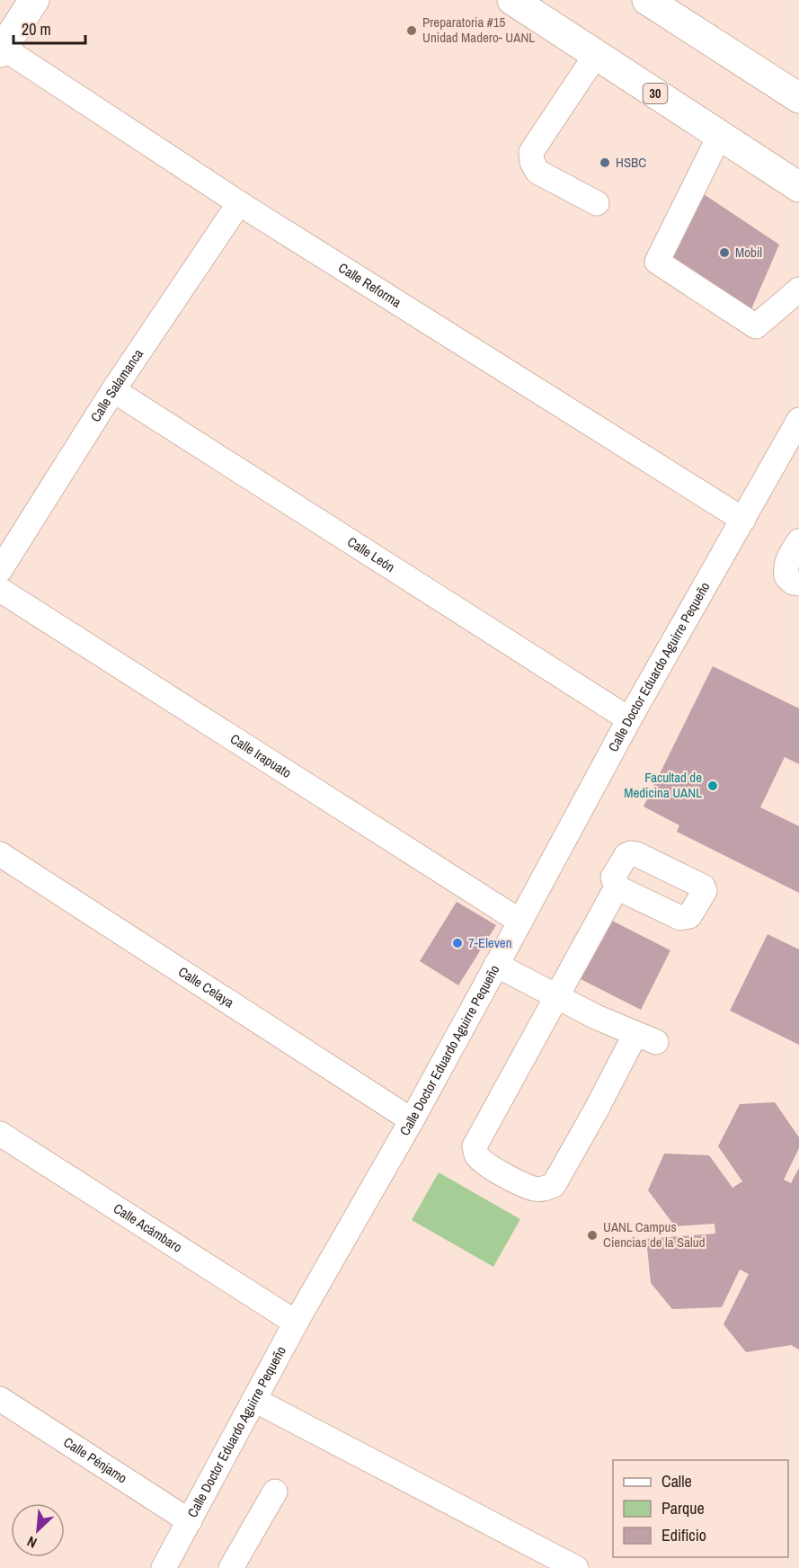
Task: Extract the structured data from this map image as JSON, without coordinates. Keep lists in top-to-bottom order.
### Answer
{
  "streets": {
    "main road": ["30"],
    "street": [
      "Calle Reforma",
      "Calle Salamanca",
      "Calle León",
      "Calle Doctor Eduardo Aguirre Pequeño",
      "Calle Irapuato",
      "Calle Celaya",
      "Calle Acámbaro",
      "Calle Pénjamo"
    ]
  },
  "crossings": [
    ["Calle Reforma", "Calle Salamanca"],
    ["Calle Reforma", "Calle Doctor Eduardo Aguirre Pequeño"],
    ["Calle Salamanca", "Calle León"],
    ["Calle León", "Calle Doctor Eduardo Aguirre Pequeño"],
    ["Calle Doctor Eduardo Aguirre Pequeño", "Calle Irapuato"],
    ["Calle Doctor Eduardo Aguirre Pequeño", "Calle Celaya"],
    ["Calle Doctor Eduardo Aguirre Pequeño", "Calle Acámbaro"],
    ["Calle Doctor Eduardo Aguirre Pequeño", "Calle Pénjamo"]
  ],
  "places": [
    "Preparatoria #15 Unidad Madero- UANL",
    "HSBC",
    "Mobil",
    "Facultad de Medicina UANL",
    "7-Eleven",
    "UANL Campus Ciencias de la Salud"
  ],
  "legend": ["Calle", "Parque", "Edificio"],
  "scale_bar": "20 m",
  "north": "bottom left"
}
